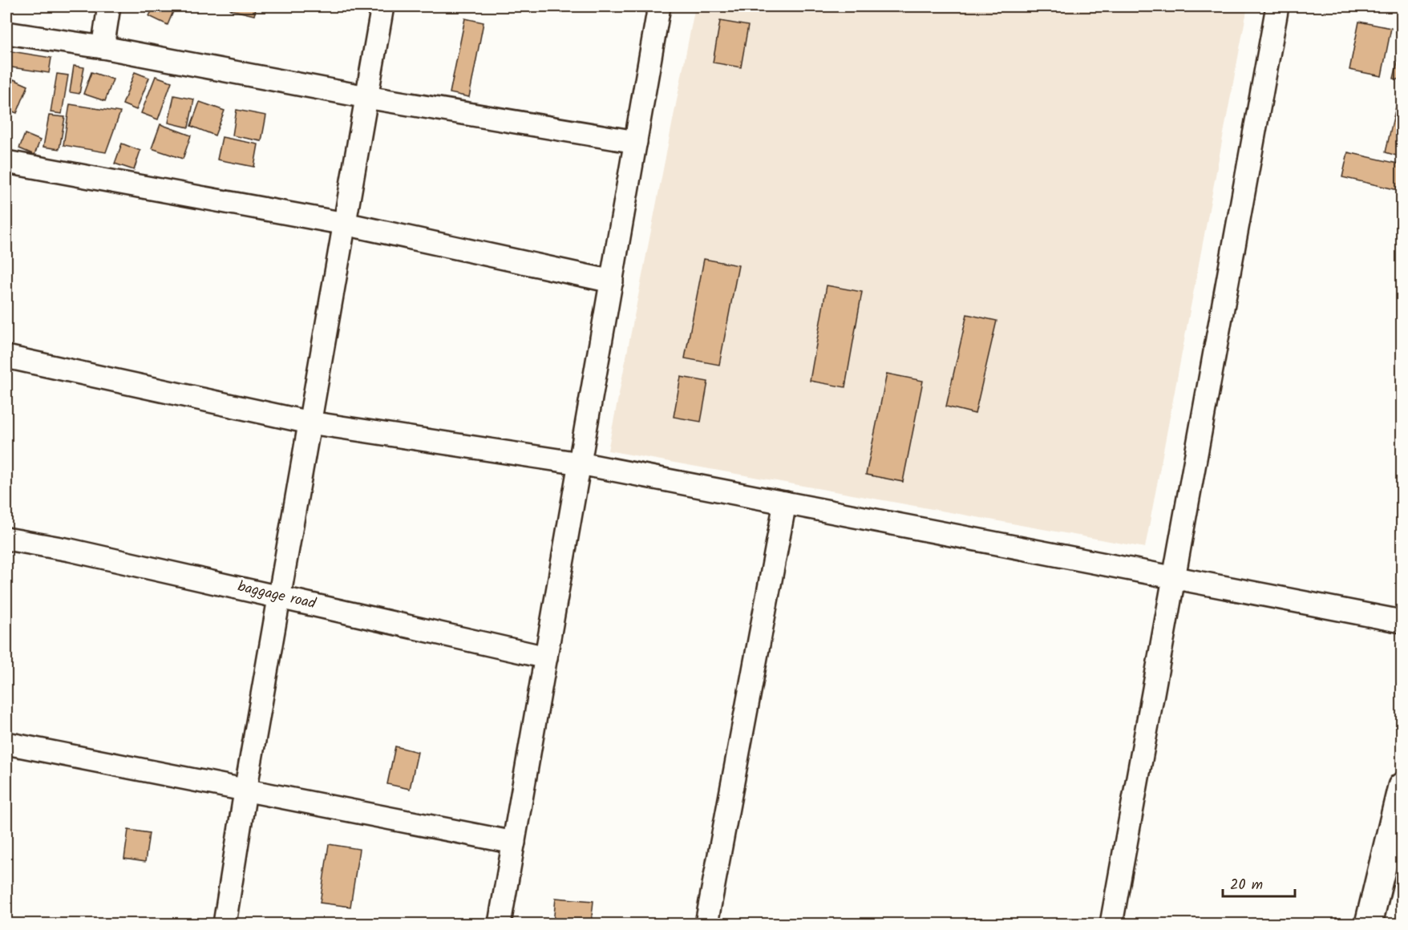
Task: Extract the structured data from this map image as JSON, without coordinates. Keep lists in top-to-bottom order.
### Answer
{
  "streets": {
    "street": ["baggage road"]
  },
  "scale_bar": "20 m"
}
